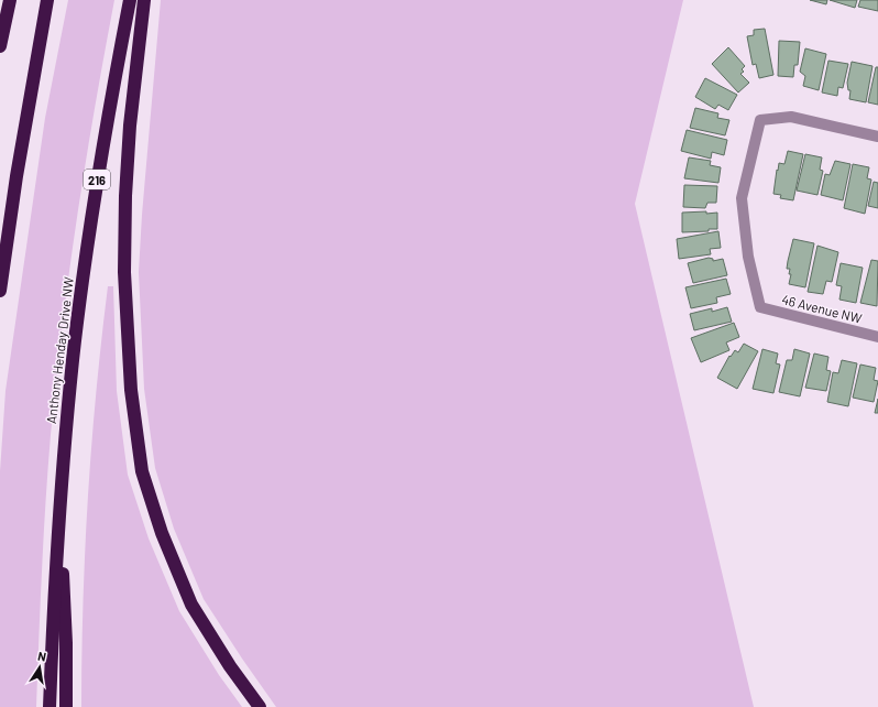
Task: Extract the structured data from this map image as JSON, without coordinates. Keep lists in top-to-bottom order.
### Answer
{
  "streets": {
    "highway": ["216", "Anthony Henday Drive NW"],
    "street": ["46 Avenue NW"]
  },
  "north": "top"
}
